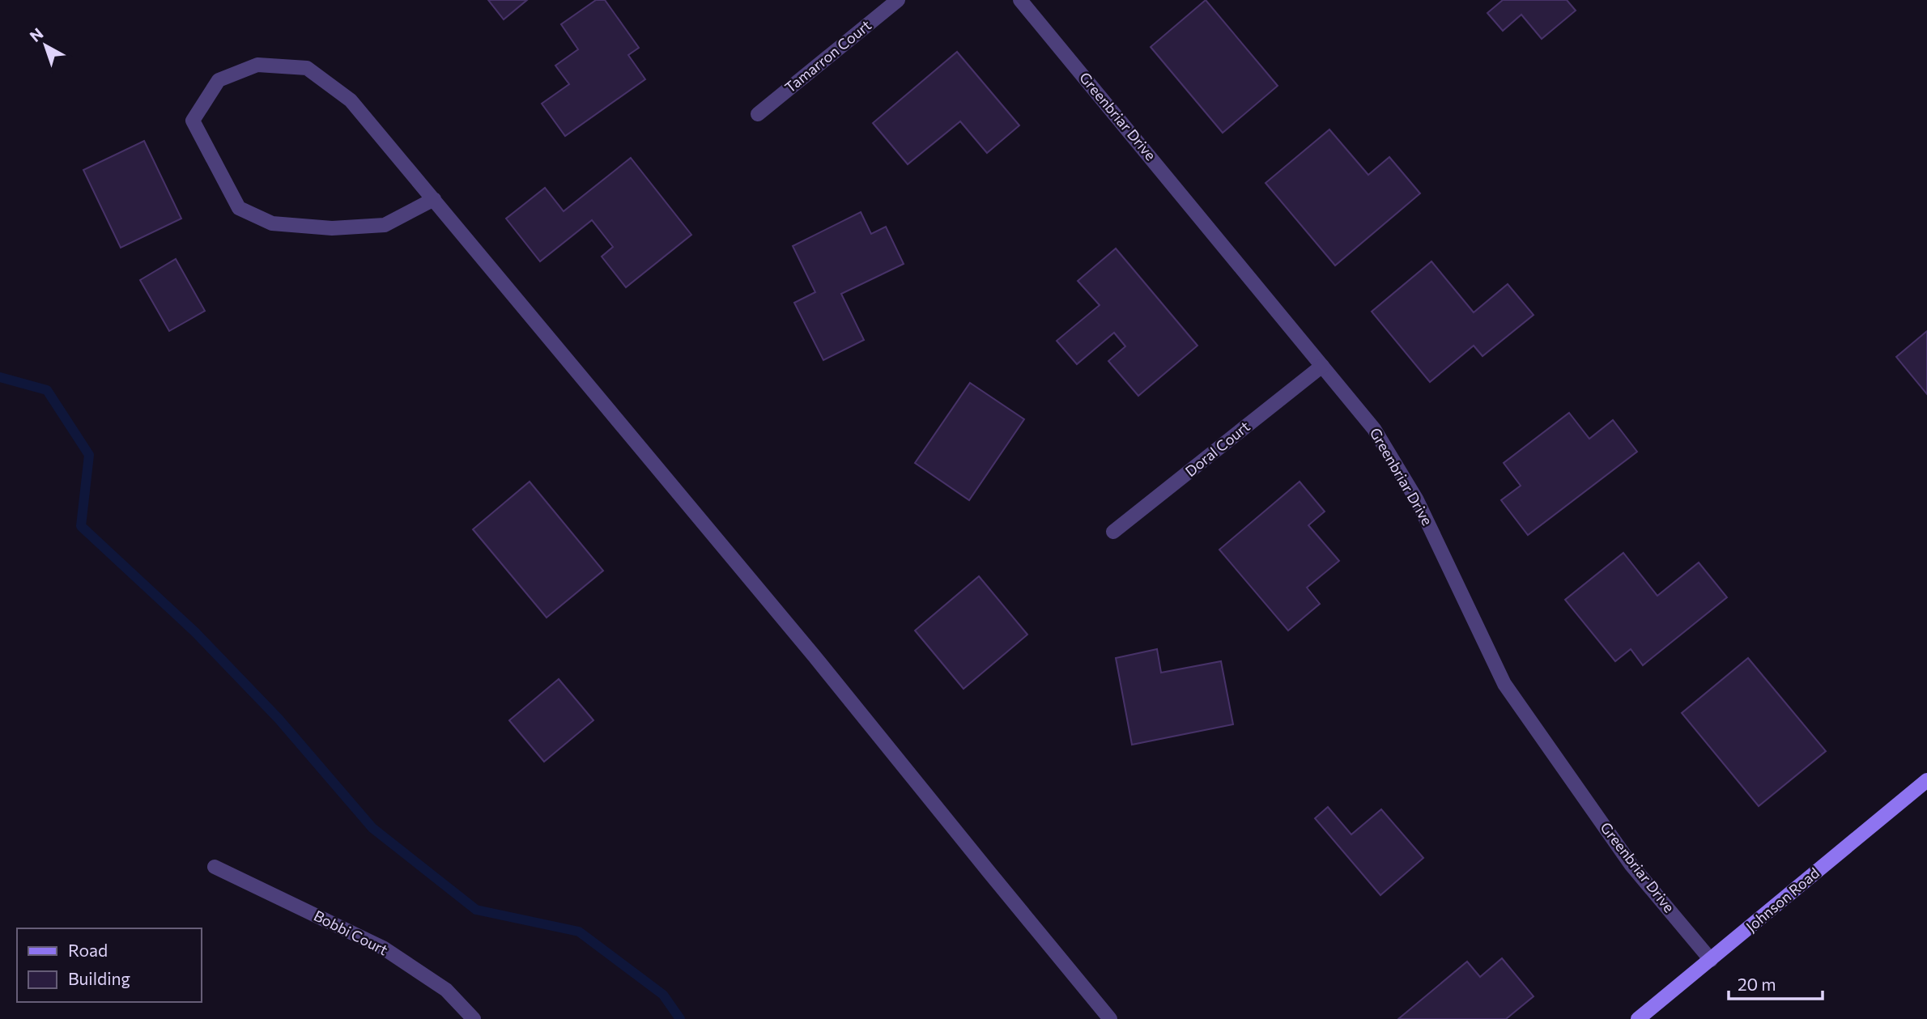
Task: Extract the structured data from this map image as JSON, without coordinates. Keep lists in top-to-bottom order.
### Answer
{
  "streets": {
    "street": [
      "Tamarron Court",
      "Greenbriar Drive",
      "Doral Court",
      "Johnson Road",
      "Bobbi Court"
    ]
  },
  "crossings": [
    ["Greenbriar Drive", "Doral Court"],
    ["Greenbriar Drive", "Johnson Road"]
  ],
  "legend": ["Road", "Building"],
  "scale_bar": "20 m",
  "north": "top left"
}
